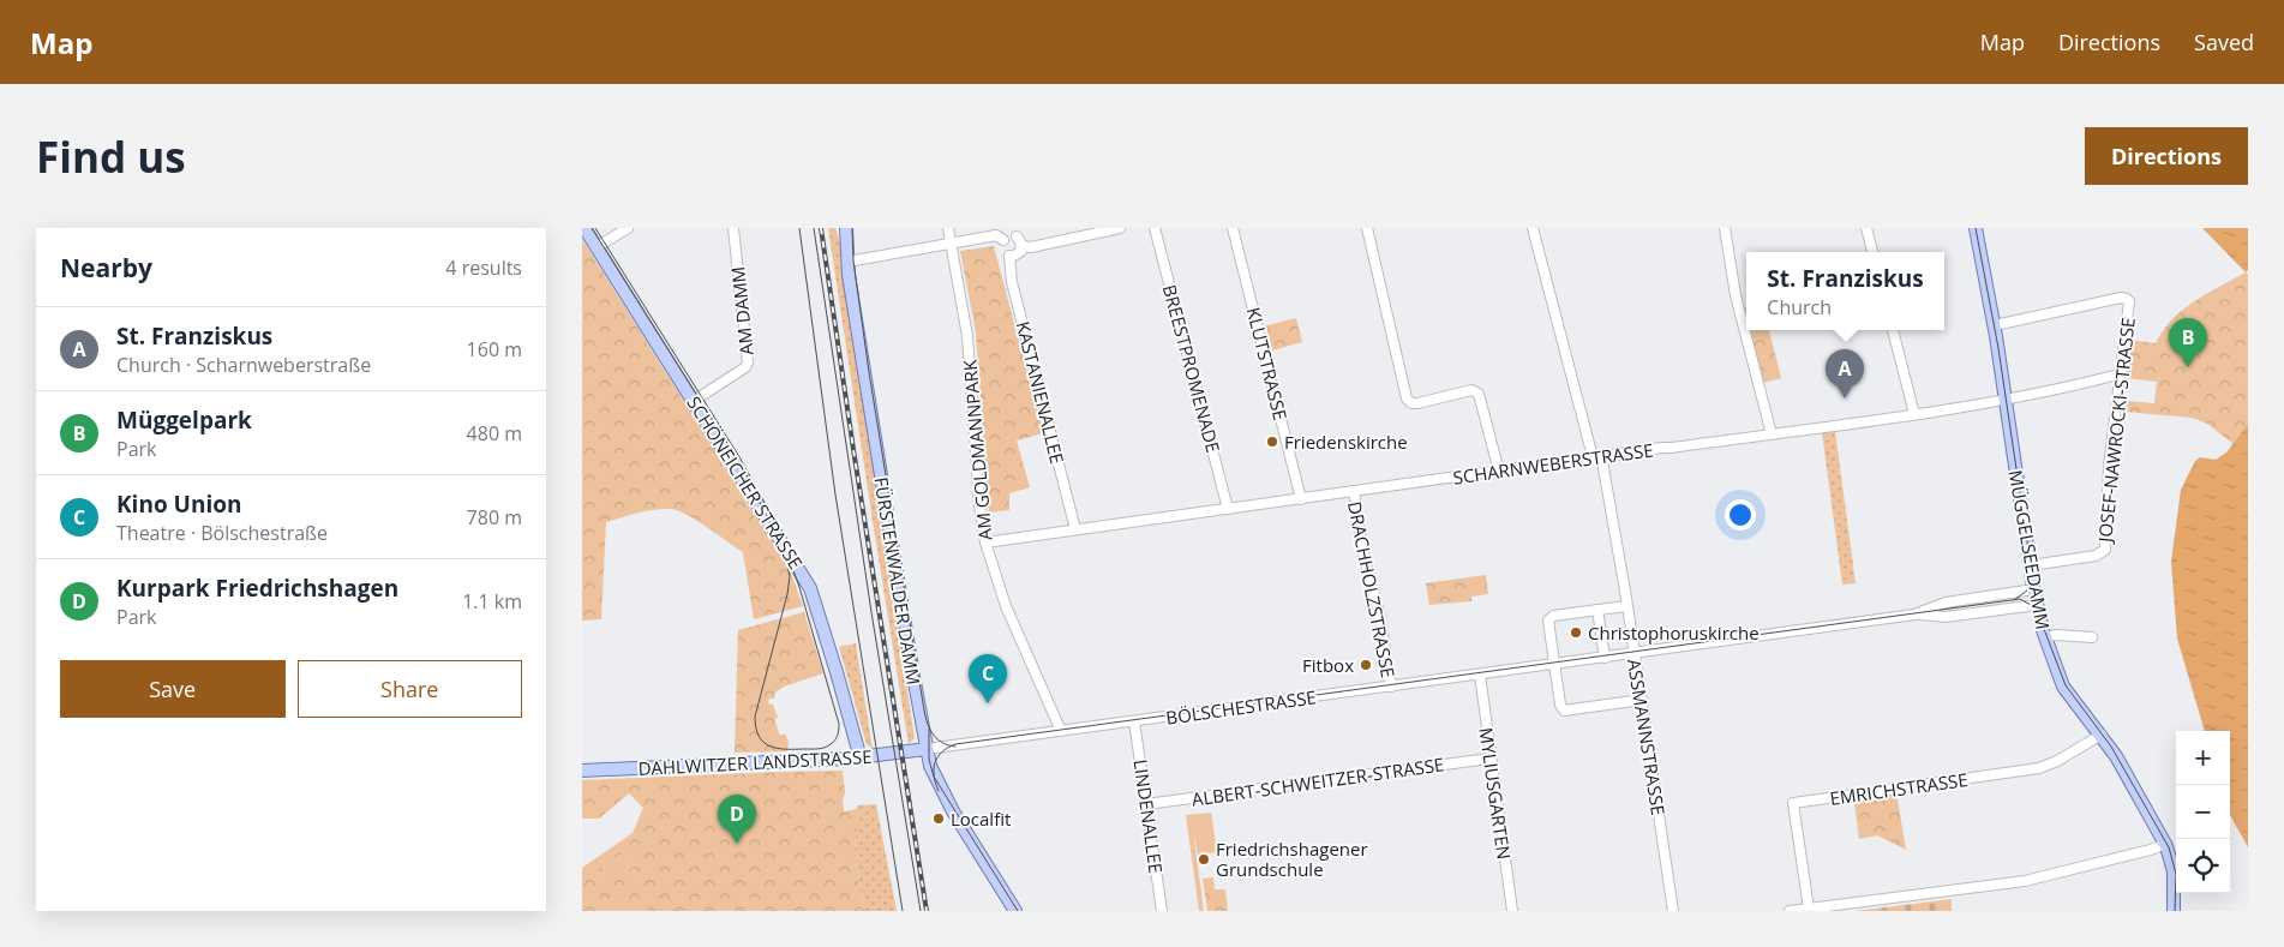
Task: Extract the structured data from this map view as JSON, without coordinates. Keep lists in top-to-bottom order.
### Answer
{
  "streets": {
    "main road": [
      "SCHÖNEICHER STRASSE",
      "MÜGGELSEEDAMM",
      "FÜRSTENWALDER DAMM",
      "DAHLWITZER LANDSTRASSE"
    ],
    "street": [
      "AM DAMM",
      "KLUTSTRASSE",
      "BREESTPROMENADE",
      "KASTANIENALLEE",
      "JOSEF-NAWROCKI-STRASSE",
      "AM GOLDMANNPARK",
      "SCHARNWEBERSTRASSE",
      "DRACHHOLZSTRASSE",
      "BÖLSCHESTRASSE",
      "ASSMANNSTRASSE",
      "ALBERT-SCHWEITZER-STRASSE",
      "EMRICHSTRASSE",
      "MYLIUSGARTEN",
      "LINDENALLEE"
    ]
  },
  "crossings": [
    ["AM DAMM", "SCHÖNEICHER STRASSE"],
    ["KLUTSTRASSE", "SCHARNWEBERSTRASSE"],
    ["BREESTPROMENADE", "SCHARNWEBERSTRASSE"],
    ["KASTANIENALLEE", "SCHARNWEBERSTRASSE"],
    ["JOSEF-NAWROCKI-STRASSE", "SCHARNWEBERSTRASSE"],
    ["JOSEF-NAWROCKI-STRASSE", "MÜGGELSEEDAMM"],
    ["AM GOLDMANNPARK", "SCHARNWEBERSTRASSE"],
    ["AM GOLDMANNPARK", "BÖLSCHESTRASSE"],
    ["SCHARNWEBERSTRASSE", "MÜGGELSEEDAMM"],
    ["SCHARNWEBERSTRASSE", "DRACHHOLZSTRASSE"],
    ["SCHARNWEBERSTRASSE", "ASSMANNSTRASSE"],
    ["SCHÖNEICHER STRASSE", "DAHLWITZER LANDSTRASSE"],
    ["MÜGGELSEEDAMM", "BÖLSCHESTRASSE"],
    ["MÜGGELSEEDAMM", "EMRICHSTRASSE"],
    ["FÜRSTENWALDER DAMM", "BÖLSCHESTRASSE"],
    ["FÜRSTENWALDER DAMM", "DAHLWITZER LANDSTRASSE"],
    ["DRACHHOLZSTRASSE", "BÖLSCHESTRASSE"],
    ["BÖLSCHESTRASSE", "ASSMANNSTRASSE"],
    ["BÖLSCHESTRASSE", "DAHLWITZER LANDSTRASSE"],
    ["BÖLSCHESTRASSE", "MYLIUSGARTEN"],
    ["BÖLSCHESTRASSE", "LINDENALLEE"],
    ["ALBERT-SCHWEITZER-STRASSE", "MYLIUSGARTEN"],
    ["ALBERT-SCHWEITZER-STRASSE", "LINDENALLEE"]
  ],
  "places": [
    "Friedenskirche",
    "Christophoruskirche",
    "Fitbox",
    "Localfit",
    "Friedrichshagener Grundschule"
  ],
  "page": {
    "header": "Map",
    "nav": ["Map", "Directions", "Saved"],
    "buttons": [
      "Directions",
      ["Save", "Share"]
    ],
    "title": "Find us",
    "heading": ["Nearby", "4 results"],
    "popup": ["St. Franziskus", "Church"],
    "list": [
      {
        "mark": "A",
        "name": "St. Franziskus",
        "note": "Church · Scharnweberstraße",
        "value": "160 m"
      },
      {
        "mark": "B",
        "name": "Müggelpark",
        "note": "Park",
        "value": "480 m"
      },
      {
        "mark": "C",
        "name": "Kino Union",
        "note": "Theatre · Bölschestraße",
        "value": "780 m"
      },
      {
        "mark": "D",
        "name": "Kurpark Friedrichshagen",
        "note": "Park",
        "value": "1.1 km"
      }
    ],
    "pins": [
      "B",
      "A",
      "C",
      "D"
    ],
    "map_buttons": ["+", "−"]
  }
}
